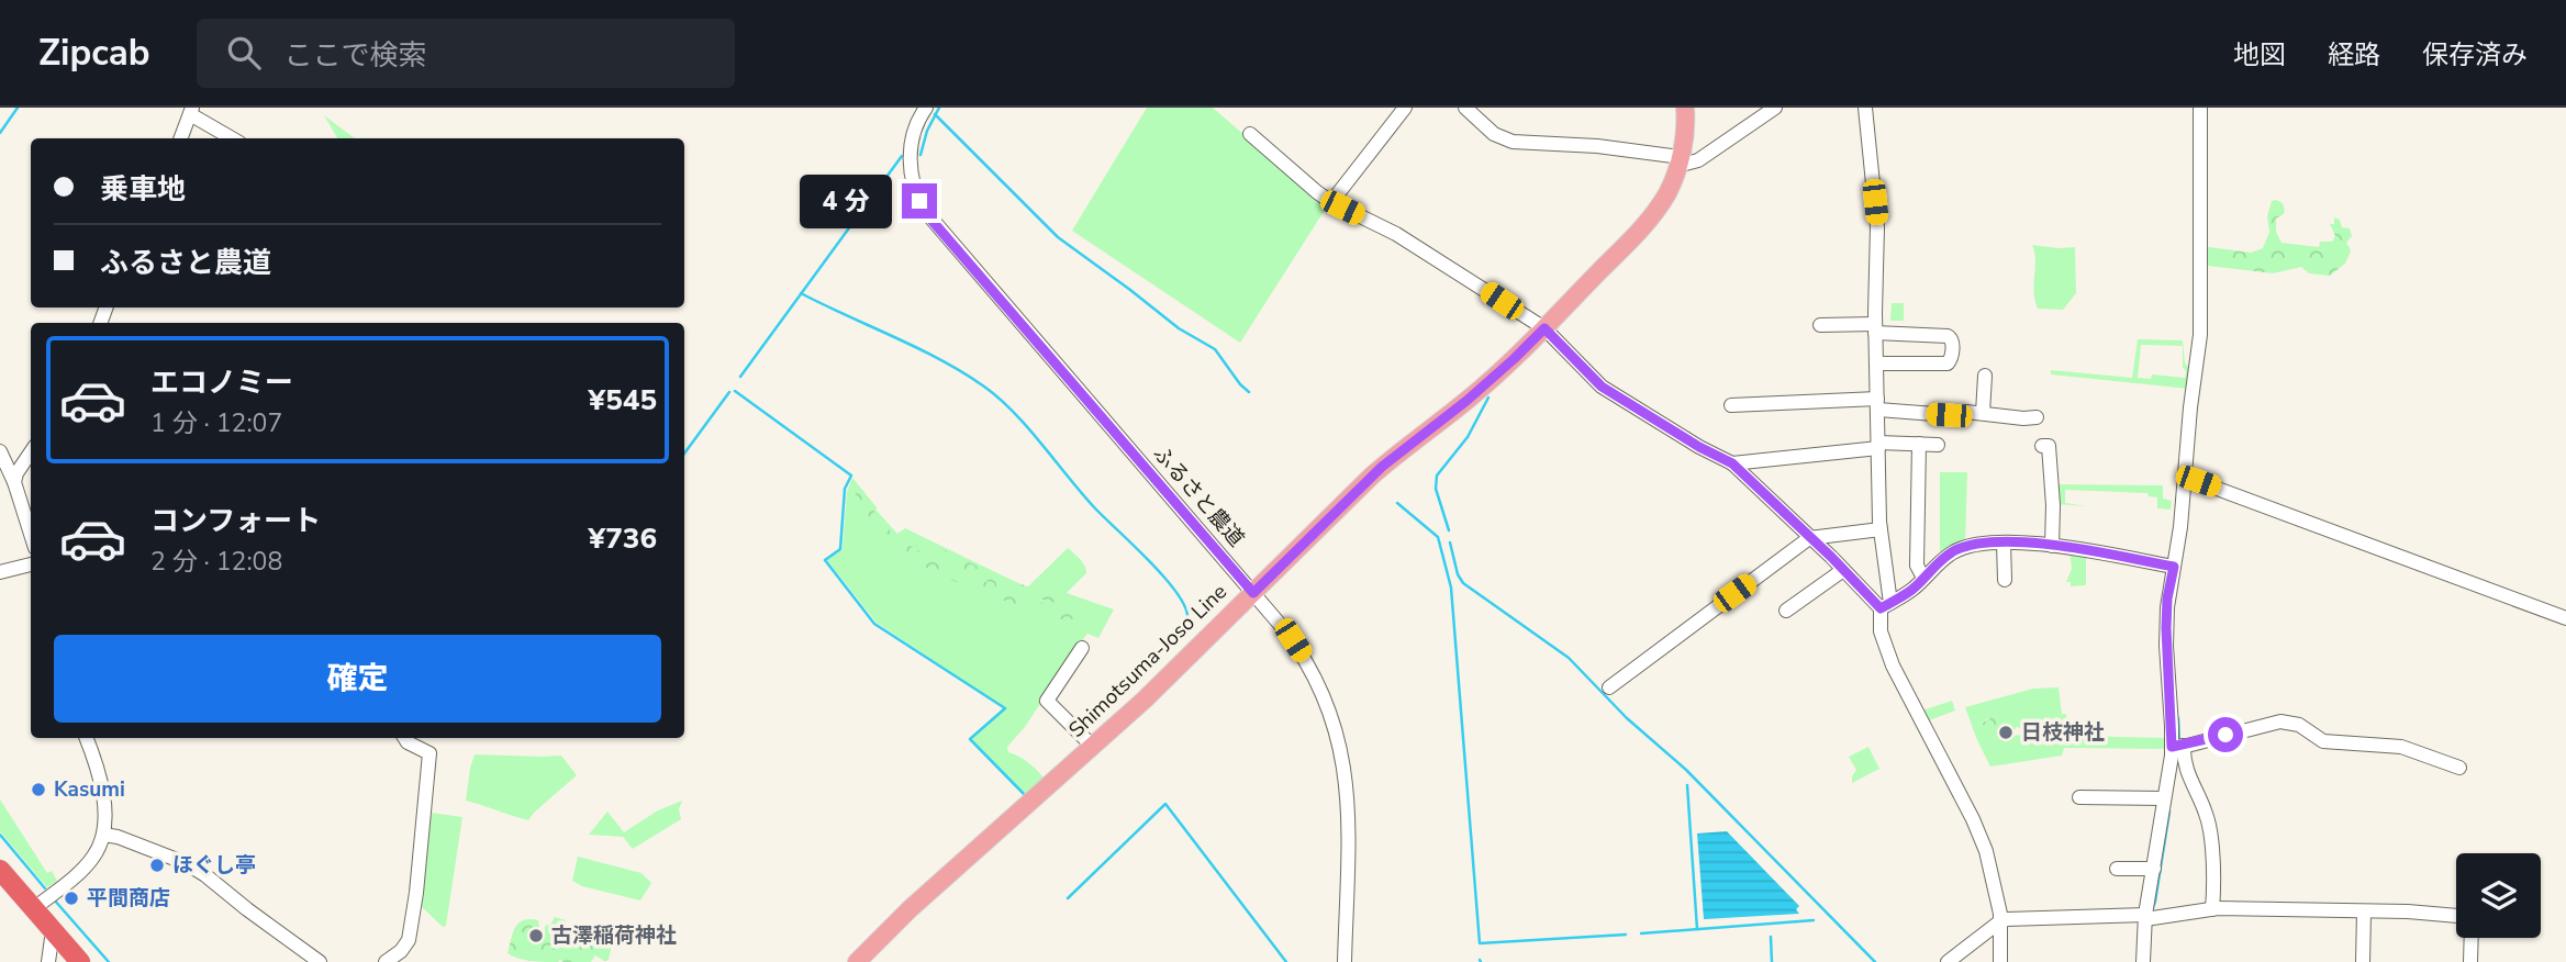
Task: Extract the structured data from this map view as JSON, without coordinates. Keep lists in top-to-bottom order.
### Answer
{
  "streets": {
    "main road": ["Shimotsuma-Joso Line"],
    "street": ["ふるさと農道"]
  },
  "crossings": [
    ["ふるさと農道", "Shimotsuma-Joso Line"]
  ],
  "places": [
    "日枝神社",
    "Kasumi",
    "ほぐし亭",
    "平間商店",
    "古澤稲荷神社"
  ],
  "page": {
    "header": "Zipcab",
    "search": "ここで検索",
    "nav": ["地図", "経路", "保存済み"],
    "banner": ["乗車地", "ふるさと農道"],
    "bubble": "4 分",
    "list": [
      {
        "name": "エコノミー",
        "note": "1 分 · 12:07",
        "value": "¥545"
      },
      {
        "name": "コンフォート",
        "note": "2 分 · 12:08",
        "value": "¥736"
      }
    ],
    "buttons": "確定"
  }
}
